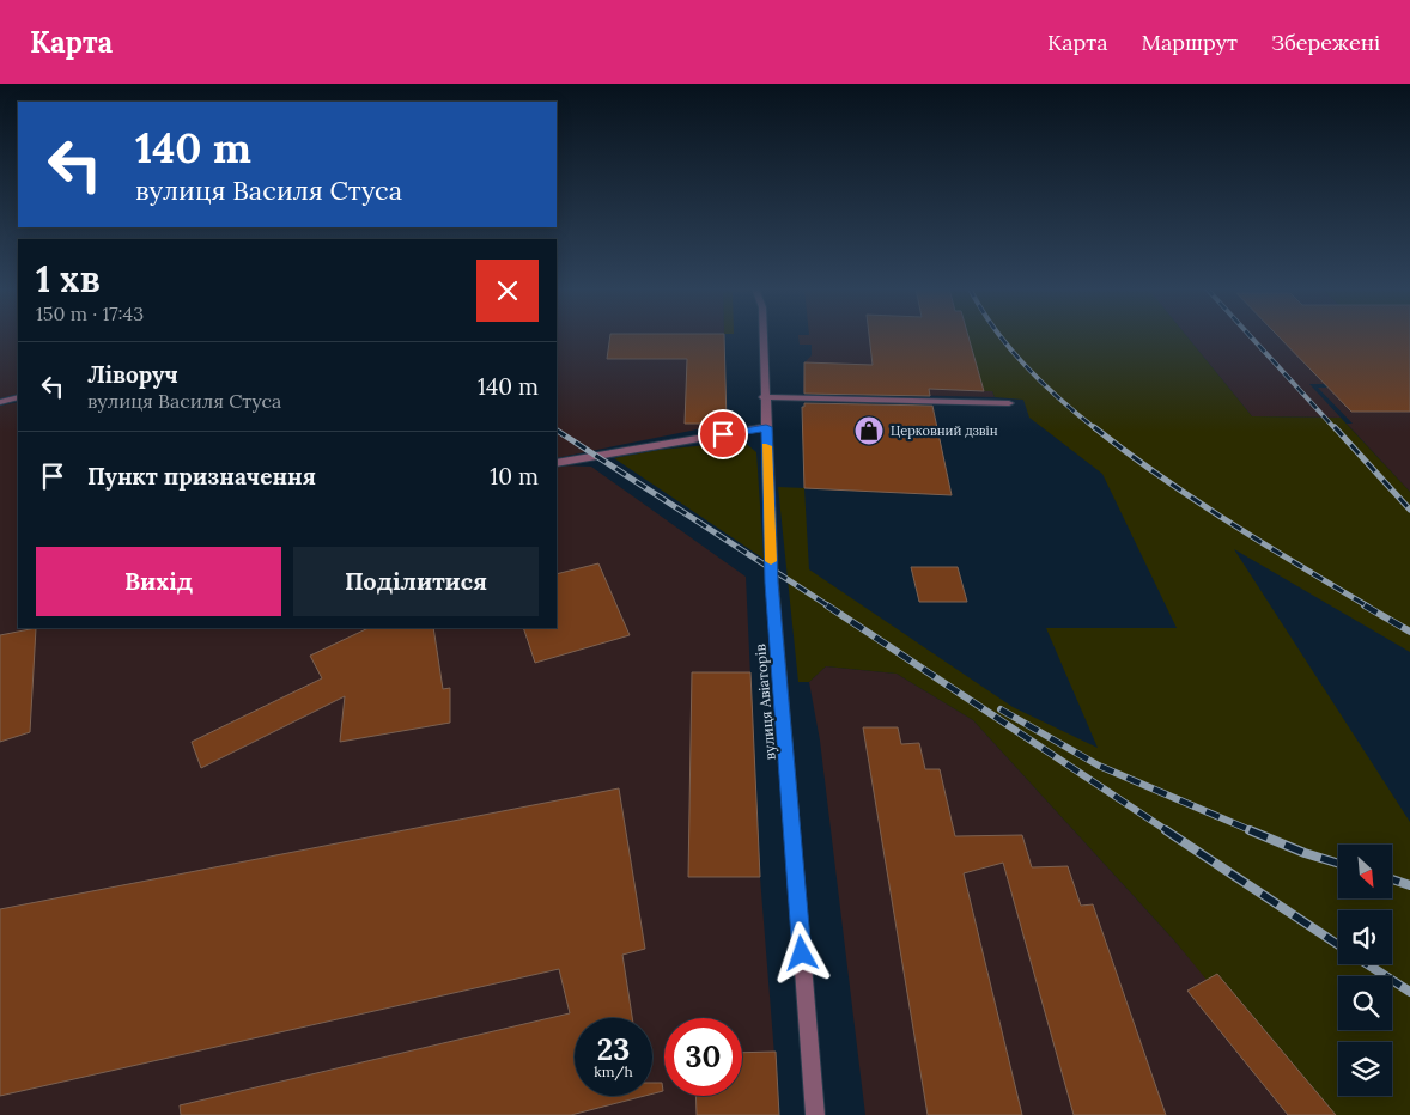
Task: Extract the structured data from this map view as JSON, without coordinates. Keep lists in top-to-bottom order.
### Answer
{
  "streets": {
    "street": ["вулиця Авіаторів"]
  },
  "places": {
    "shop": ["Церковний дзвін"]
  },
  "north": "bottom right",
  "page": {
    "header": "Карта",
    "nav": ["Карта", "Маршрут", "Збережені"],
    "turn": ["140 m", "вулиця Василя Стуса"],
    "heading": ["1 хв", "150 m · 17:43"],
    "list": [
      {
        "name": "Ліворуч",
        "note": "вулиця Василя Стуса",
        "value": "140 m"
      },
      {
        "name": "Пункт призначення",
        "value": "10 m"
      }
    ],
    "buttons": ["Вихід", "Поділитися"],
    "speed": "23 km/h",
    "limit": "30"
  }
}
